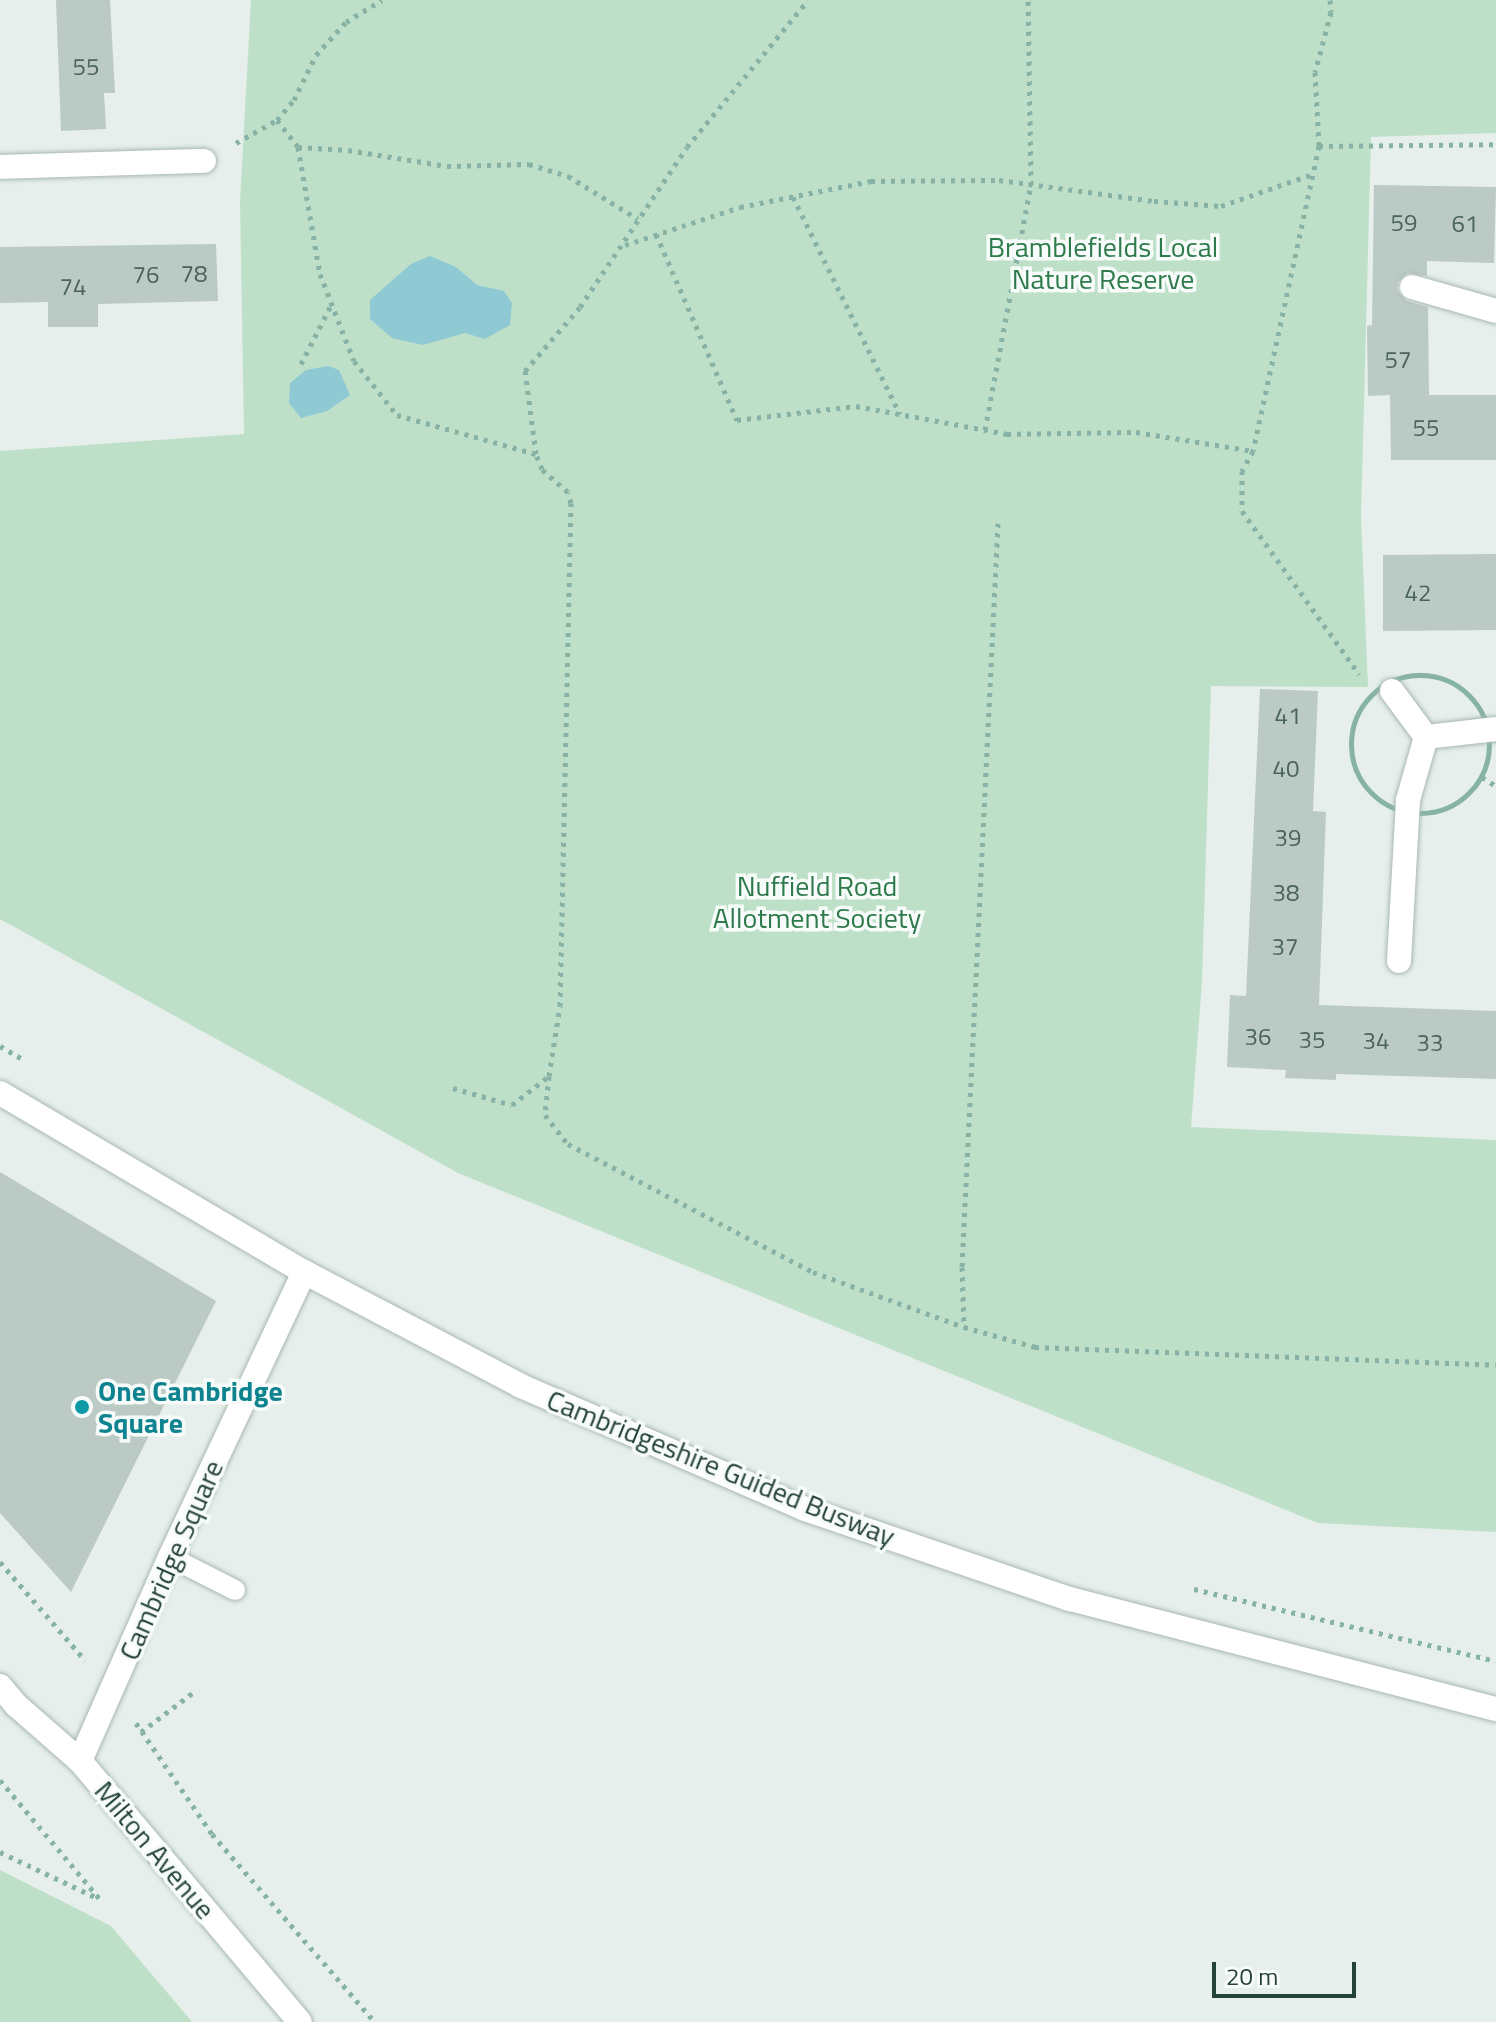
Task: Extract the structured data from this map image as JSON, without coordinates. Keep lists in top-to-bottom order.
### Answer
{
  "streets": {
    "street": ["Cambridgeshire Guided Busway", "Cambridge Square", "Milton Avenue"]
  },
  "crossings": [
    ["Cambridgeshire Guided Busway", "Cambridge Square"],
    ["Cambridge Square", "Milton Avenue"]
  ],
  "parks": ["Bramblefields Local Nature Reserve", "Nuffield Road Allotment Society"],
  "places": ["One Cambridge Square"],
  "house_numbers": [
    "55",
    "59",
    "61",
    "78",
    "76",
    "74",
    "57",
    "55",
    "42",
    "41",
    "40",
    "39",
    "38",
    "37",
    "36",
    "35",
    "34",
    "33"
  ],
  "scale_bar": "20 m"
}
